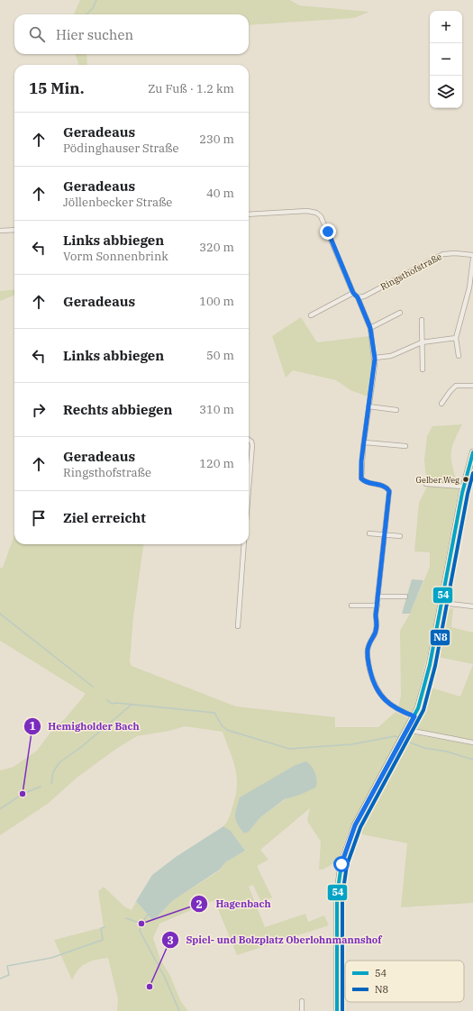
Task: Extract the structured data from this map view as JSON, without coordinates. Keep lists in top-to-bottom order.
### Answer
{
  "streets": {
    "street": ["Ringsthofstraße"]
  },
  "places": [
    "Gelber Weg",
    "Hemigholder Bach",
    "Hagenbach",
    "Spiel- und Bolzplatz Oberlohnmannshof"
  ],
  "lines": ["transit line 54", "transit line N8"],
  "legend": ["54", "N8"],
  "page": {
    "map_buttons": ["+", "−"],
    "search": "Hier suchen",
    "heading": ["15 Min.", "Zu Fuß · 1.2 km"],
    "list": [
      ["Geradeaus", "Pödinghauser Straße", "230 m"],
      ["Geradeaus", "Jöllenbecker Straße", "40 m"],
      ["Links abbiegen", "Vorm Sonnenbrink", "320 m"],
      ["Geradeaus", "100 m"],
      ["Links abbiegen", "50 m"],
      ["Rechts abbiegen", "310 m"],
      ["Geradeaus", "Ringsthofstraße", "120 m"],
      "Ziel erreicht"
    ]
  }
}
